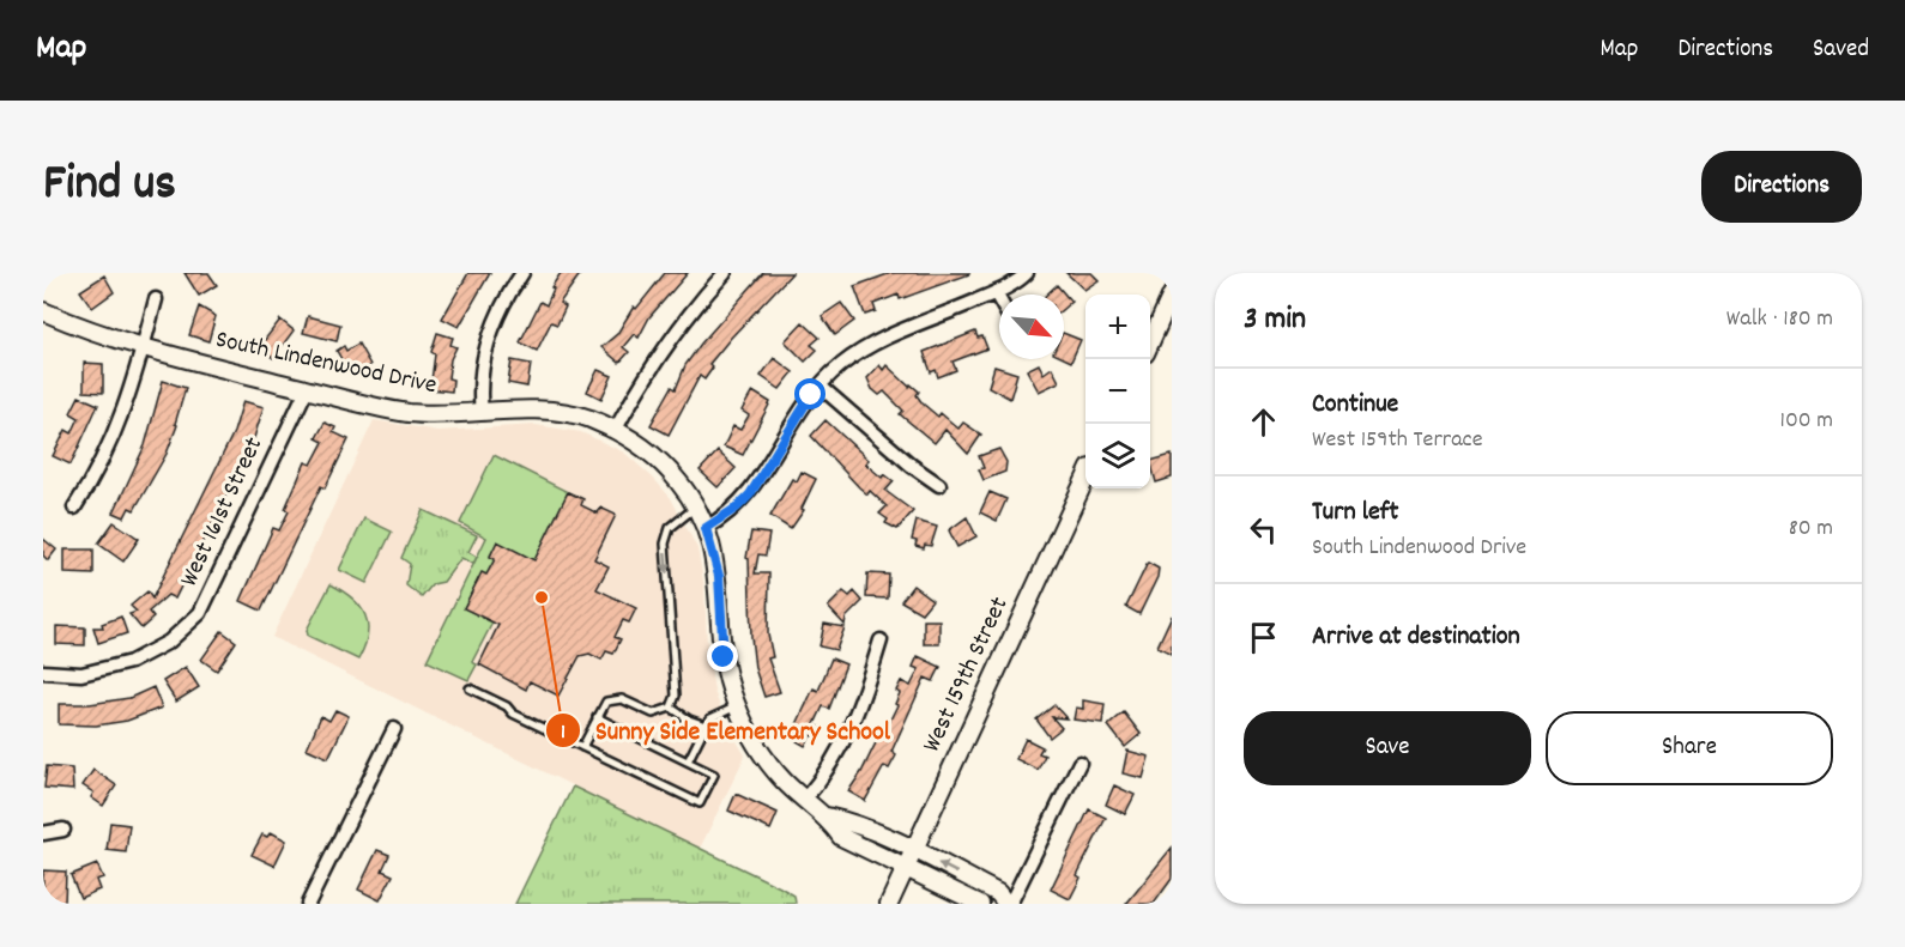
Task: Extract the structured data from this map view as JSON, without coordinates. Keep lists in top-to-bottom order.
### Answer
{
  "streets": {
    "street": ["South Lindenwood Drive", "West 161st Street", "West 159th Street"]
  },
  "crossings": [
    ["South Lindenwood Drive", "West 161st Street"],
    ["South Lindenwood Drive", "West 159th Street"]
  ],
  "places": ["Sunny Side Elementary School"],
  "north": "bottom right",
  "page": {
    "header": "Map",
    "nav": ["Map", "Directions", "Saved"],
    "title": "Find us",
    "buttons": [
      "Directions",
      ["Save", "Share"]
    ],
    "heading": ["3 min", "Walk · 180 m"],
    "map_buttons": ["+", "−"],
    "list": [
      ["Continue", "West 159th Terrace", "100 m"],
      ["Turn left", "South Lindenwood Drive", "80 m"],
      "Arrive at destination"
    ]
  }
}
